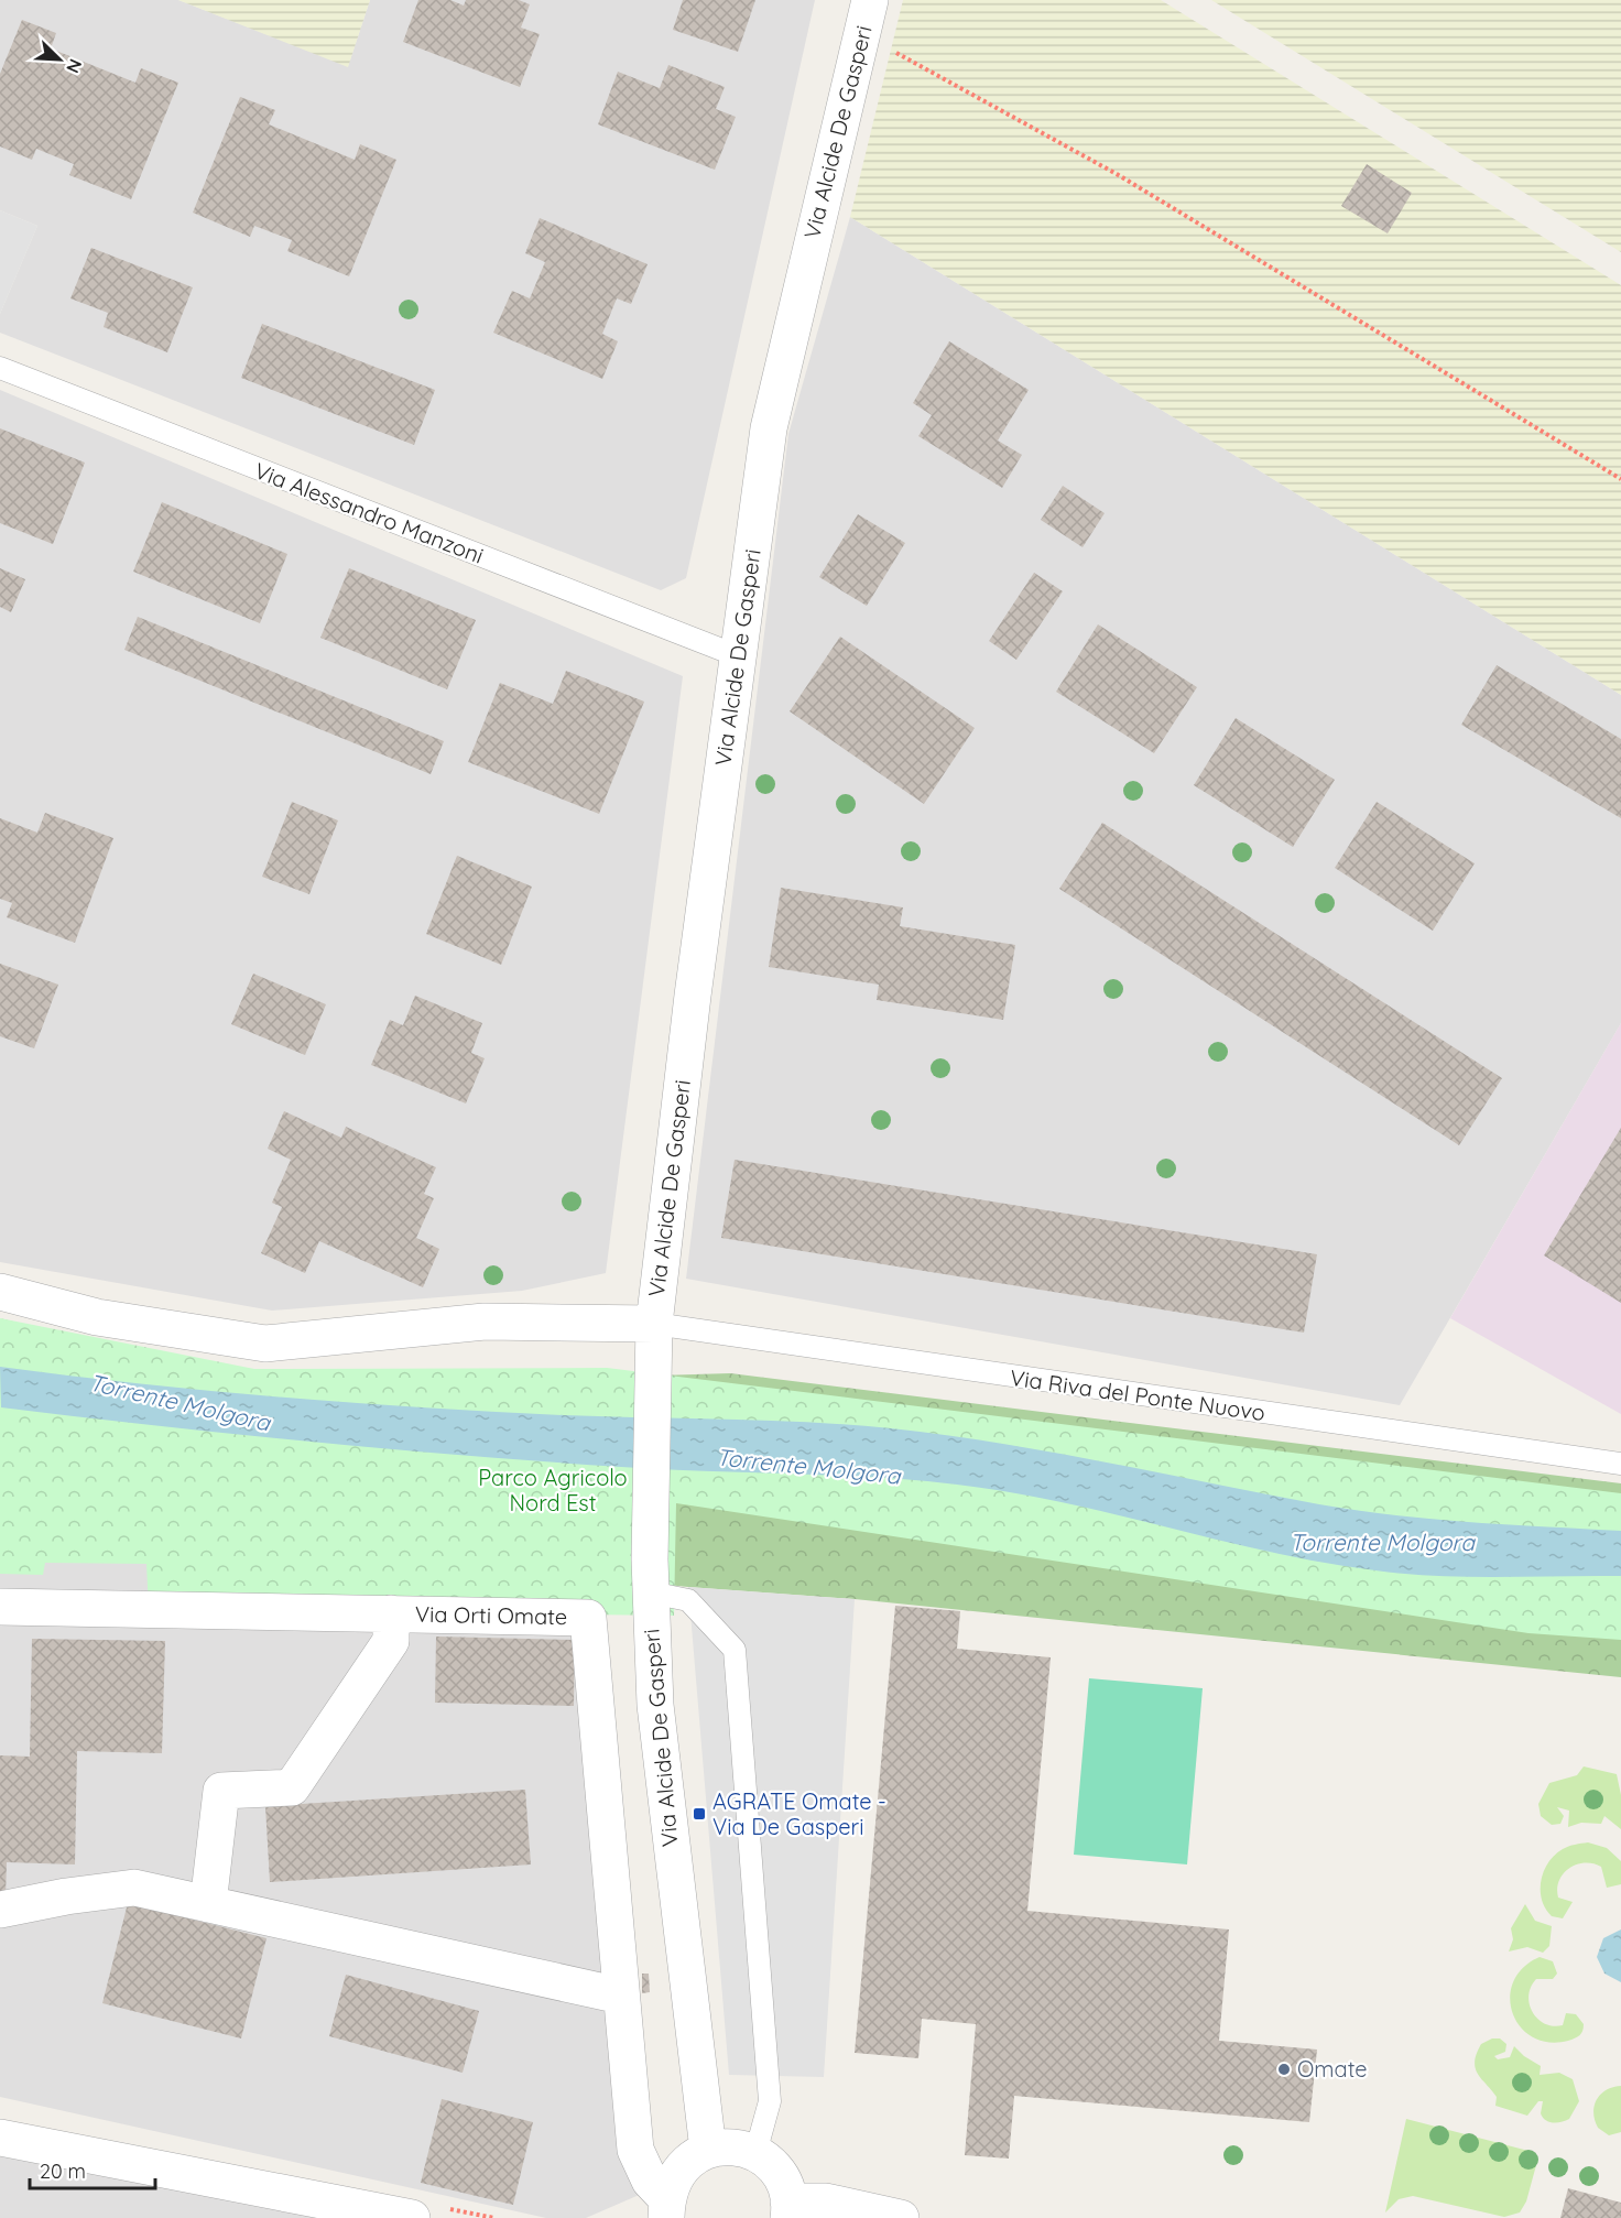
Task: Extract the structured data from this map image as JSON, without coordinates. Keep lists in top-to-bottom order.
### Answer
{
  "streets": {
    "street": ["Via Alcide De Gasperi", "Via Orti Omate"],
    "lane": ["Via Alessandro Manzoni", "Via Riva del Ponte Nuovo"]
  },
  "crossings": [
    ["Via Alcide De Gasperi", "Via Alessandro Manzoni"],
    ["Via Alcide De Gasperi", "Via Riva del Ponte Nuovo"]
  ],
  "water": ["Torrente Molgora"],
  "parks": ["Parco Agricolo Nord Est"],
  "places": {
    "transit": ["AGRATE Omate - Via De Gasperi"],
    "other": ["Omate"]
  },
  "scale_bar": "20 m",
  "north": "bottom right"
}
